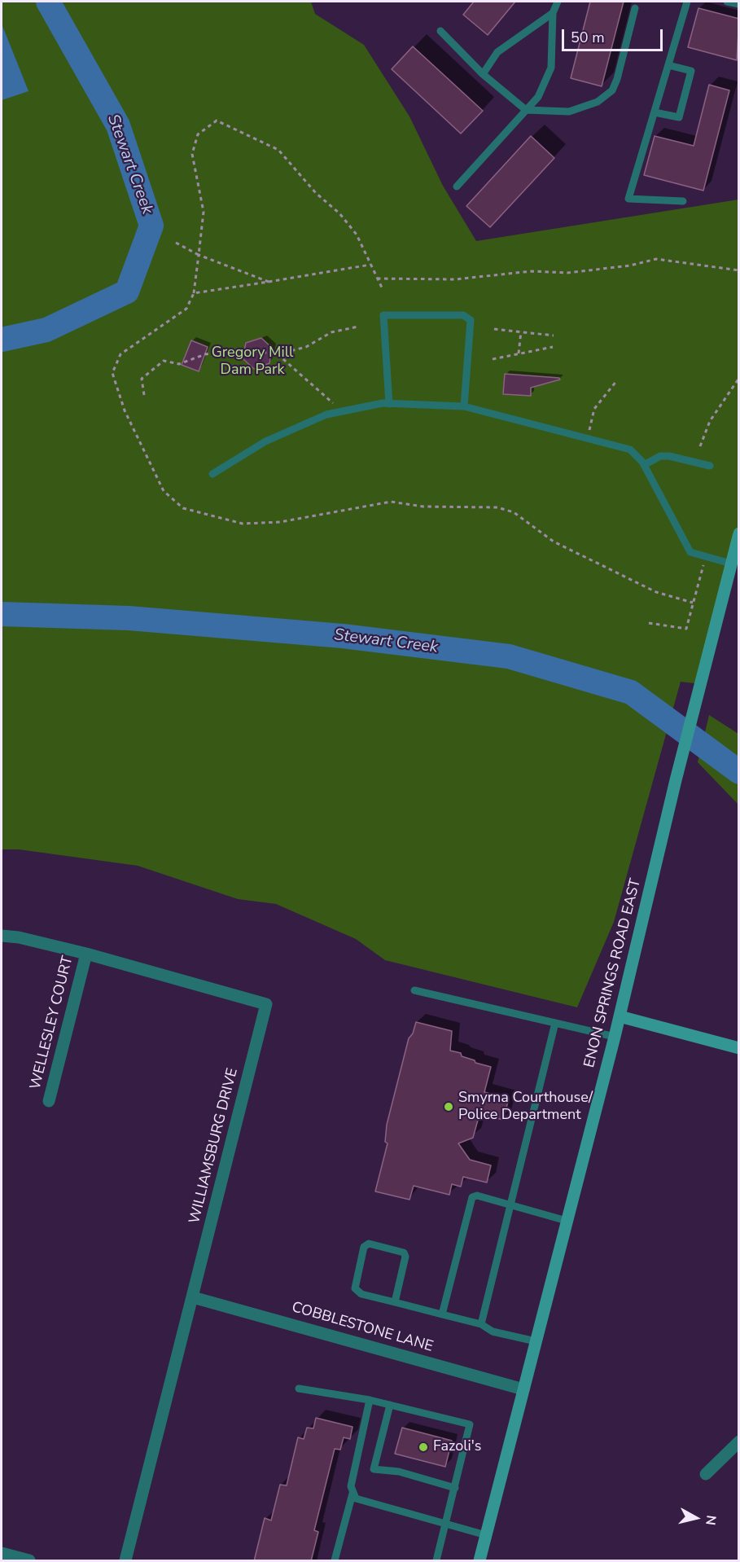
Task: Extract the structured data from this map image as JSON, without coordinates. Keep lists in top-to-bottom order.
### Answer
{
  "streets": {
    "street": [
      "ENON SPRINGS ROAD EAST",
      "WELLESLEY COURT",
      "WILLIAMSBURG DRIVE",
      "COBBLESTONE LANE"
    ]
  },
  "crossings": [
    ["ENON SPRINGS ROAD EAST", "COBBLESTONE LANE"],
    ["WELLESLEY COURT", "WILLIAMSBURG DRIVE"],
    ["WILLIAMSBURG DRIVE", "COBBLESTONE LANE"]
  ],
  "water": ["Stewart Creek"],
  "parks": ["Gregory Mill Dam Park"],
  "places": ["Smyrna Courthouse/ Police Department", "Fazoli's"],
  "scale_bar": "50 m",
  "north": "right"
}
